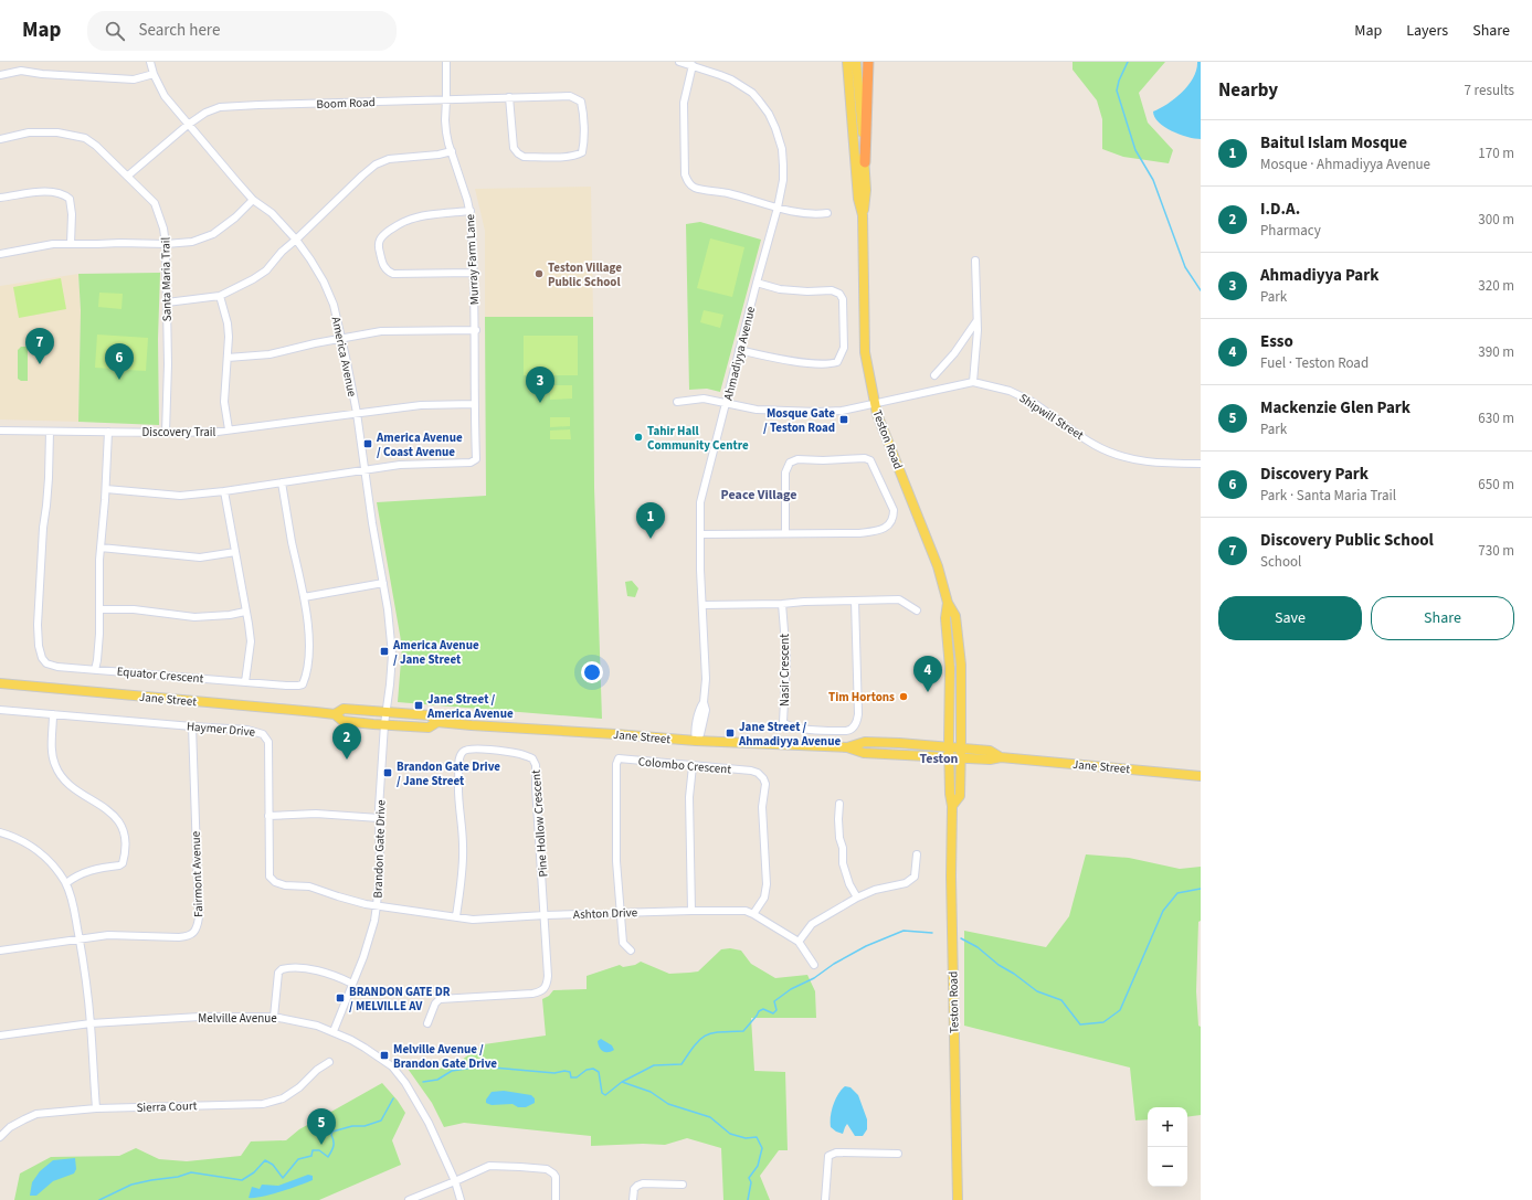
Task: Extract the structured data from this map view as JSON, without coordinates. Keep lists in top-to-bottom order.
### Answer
{
  "streets": {
    "main road": ["Teston Road", "Jane Street"],
    "street": [
      "Boom Road",
      "Murray Farm Lane",
      "Santa Maria Trail",
      "Ahmadiyya Avenue",
      "America Avenue",
      "Shipwill Street",
      "Discovery Trail",
      "Nasir Crescent",
      "Equator Crescent",
      "Haymer Drive",
      "Colombo Crescent",
      "Pine Hollow Crescent",
      "Brandon Gate Drive",
      "Fairmont Avenue",
      "Ashton Drive",
      "Melville Avenue",
      "Sierra Court"
    ]
  },
  "crossings": [
    ["Boom Road", "Murray Farm Lane"],
    ["Boom Road", "Santa Maria Trail"],
    ["Boom Road", "America Avenue"],
    ["Murray Farm Lane", "America Avenue"],
    ["Murray Farm Lane", "Discovery Trail"],
    ["Santa Maria Trail", "Discovery Trail"],
    ["Ahmadiyya Avenue", "Shipwill Street"],
    ["Ahmadiyya Avenue", "Jane Street"],
    ["America Avenue", "Discovery Trail"],
    ["America Avenue", "Jane Street"],
    ["America Avenue", "Brandon Gate Drive"],
    ["Shipwill Street", "Teston Road"],
    ["Discovery Trail", "Equator Crescent"],
    ["Teston Road", "Jane Street"],
    ["Jane Street", "Brandon Gate Drive"],
    ["Haymer Drive", "Brandon Gate Drive"],
    ["Haymer Drive", "Fairmont Avenue"],
    ["Haymer Drive", "Ashton Drive"],
    ["Colombo Crescent", "Ashton Drive"],
    ["Pine Hollow Crescent", "Ashton Drive"],
    ["Brandon Gate Drive", "Ashton Drive"],
    ["Brandon Gate Drive", "Melville Avenue"]
  ],
  "districts": ["Peace Village", "Teston"],
  "places": {
    "other": ["Teston Village Public School", "Tahir Hall Community Centre", "Tim Hortons"],
    "transit": [
      "Mosque Gate / Teston Road",
      "America Avenue / Coast Avenue",
      "America Avenue / Jane Street",
      "Jane Street / America Avenue",
      "Jane Street / Ahmadiyya Avenue",
      "Brandon Gate Drive / Jane Street",
      "BRANDON GATE DR / MELVILLE AV",
      "Melville Avenue / Brandon Gate Drive"
    ]
  },
  "page": {
    "header": "Map",
    "search": "Search here",
    "nav": ["Map", "Layers", "Share"],
    "heading": ["Nearby", "7 results"],
    "list": [
      {
        "mark": "1",
        "name": "Baitul Islam Mosque",
        "note": "Mosque · Ahmadiyya Avenue",
        "value": "170 m"
      },
      {
        "mark": "2",
        "name": "I.D.A.",
        "note": "Pharmacy",
        "value": "300 m"
      },
      {
        "mark": "3",
        "name": "Ahmadiyya Park",
        "note": "Park",
        "value": "320 m"
      },
      {
        "mark": "4",
        "name": "Esso",
        "note": "Fuel · Teston Road",
        "value": "390 m"
      },
      {
        "mark": "5",
        "name": "Mackenzie Glen Park",
        "note": "Park",
        "value": "630 m"
      },
      {
        "mark": "6",
        "name": "Discovery Park",
        "note": "Park · Santa Maria Trail",
        "value": "650 m"
      },
      {
        "mark": "7",
        "name": "Discovery Public School",
        "note": "School",
        "value": "730 m"
      }
    ],
    "pins": [
      "7",
      "6",
      "3",
      "1",
      "4",
      "2",
      "5"
    ],
    "buttons": ["Save", "Share"],
    "map_buttons": ["+", "−"]
  }
}
